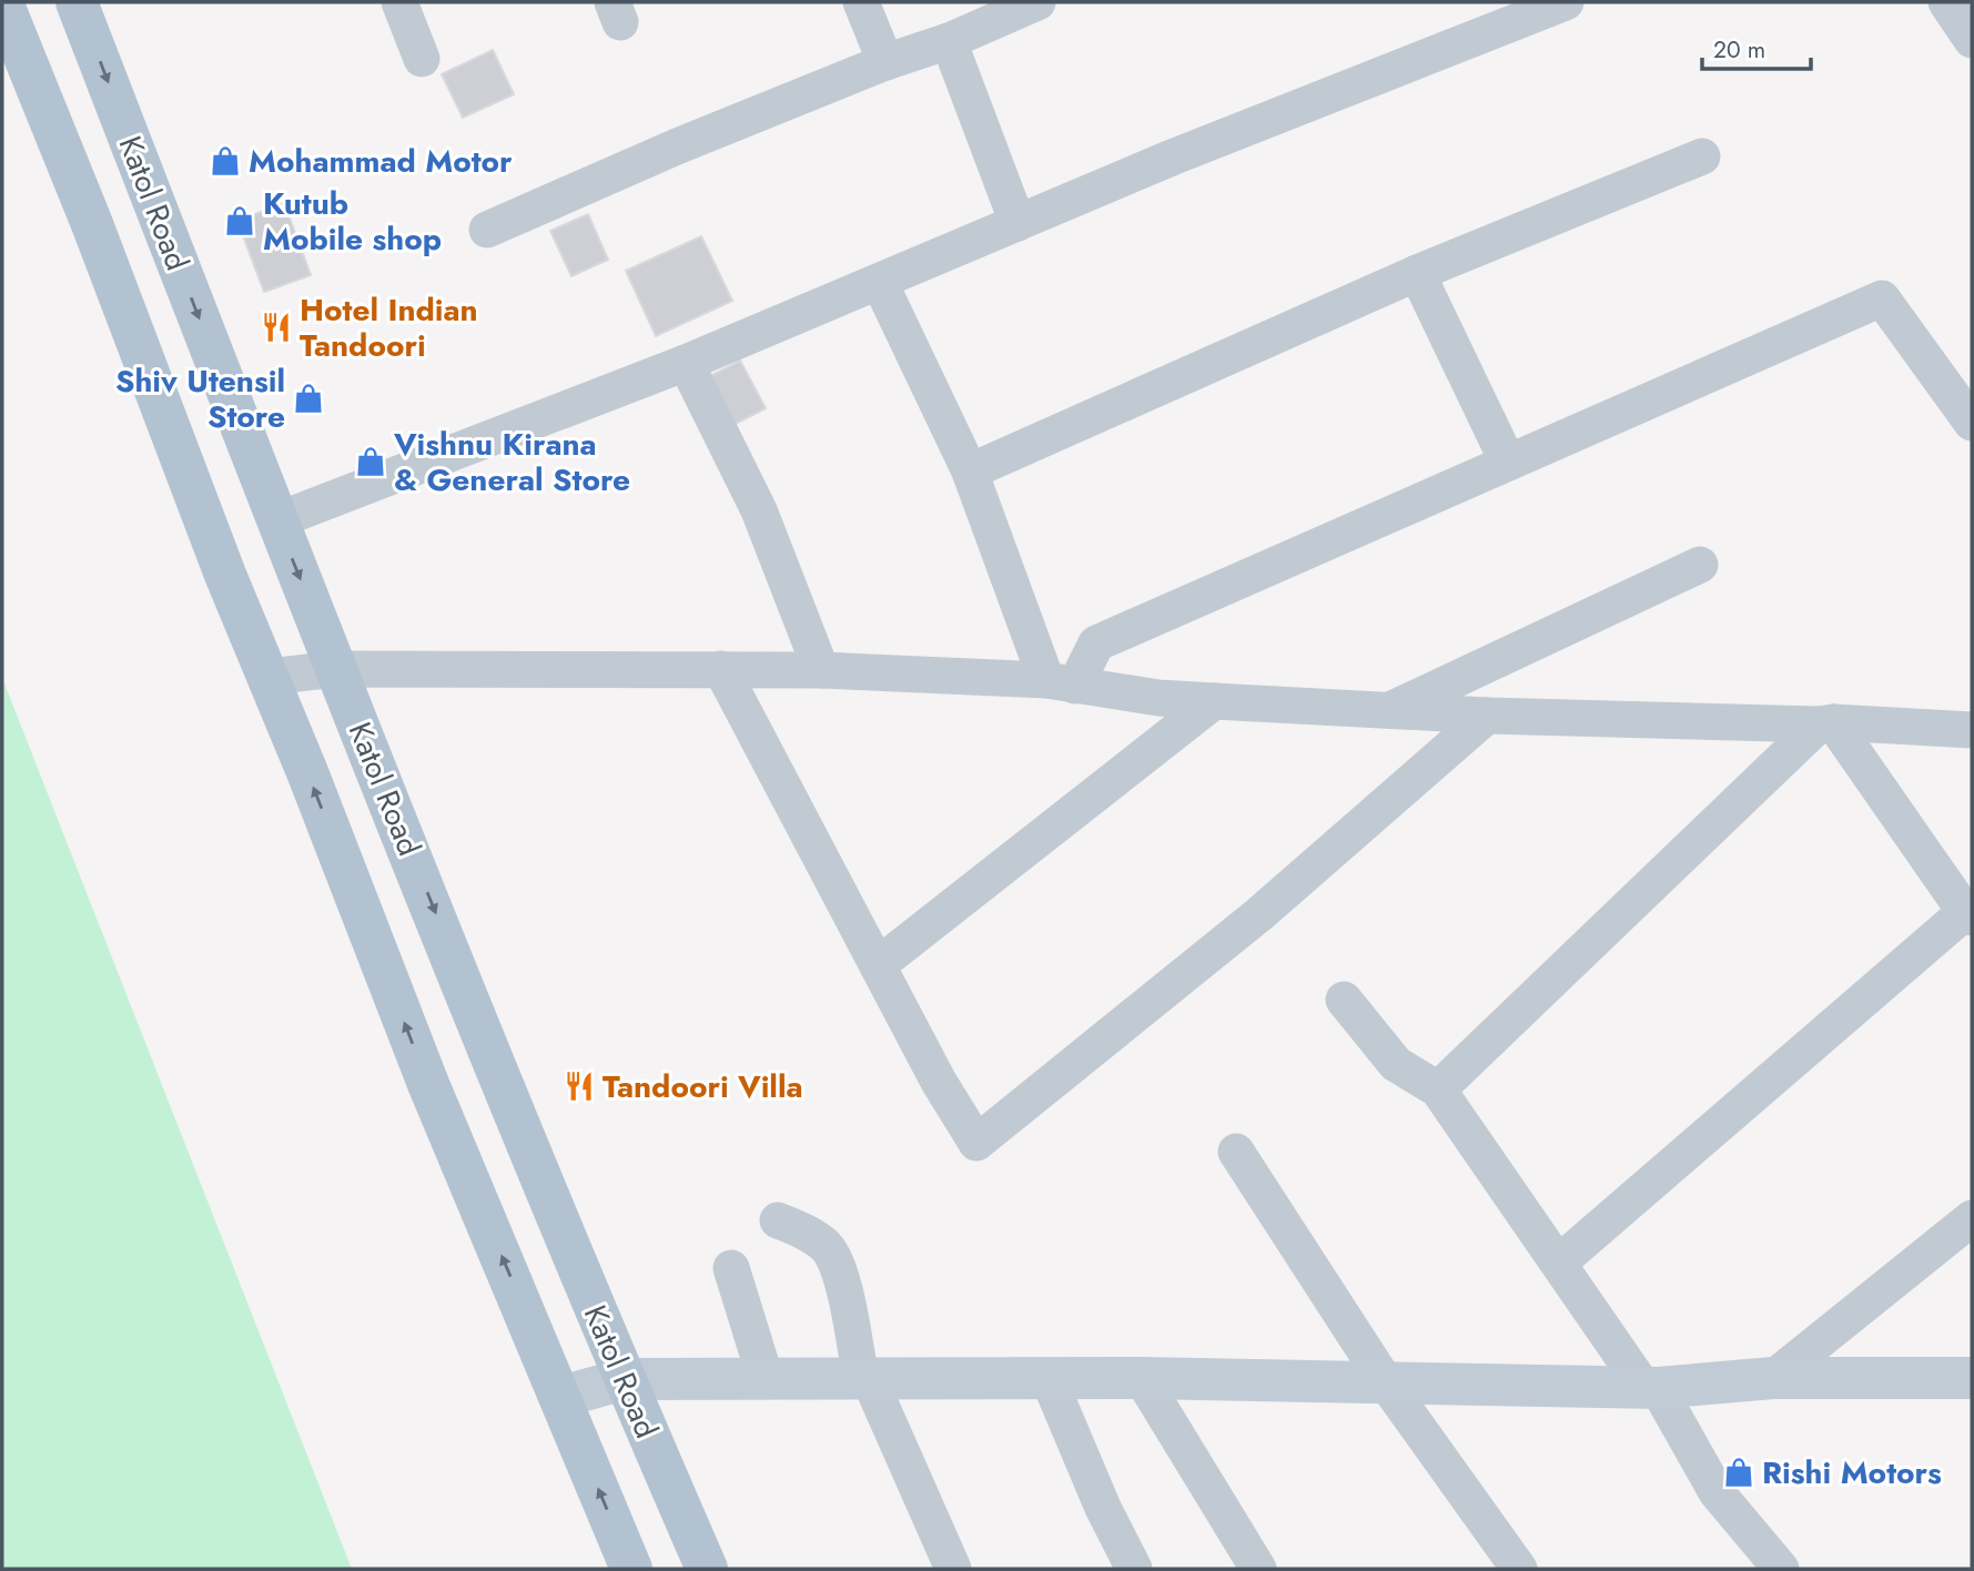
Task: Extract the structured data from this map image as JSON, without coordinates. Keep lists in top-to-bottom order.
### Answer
{
  "streets": {
    "main road": ["Katol Road"]
  },
  "places": {
    "shop": [
      "Mohammad Motor",
      "Kutub Mobile shop",
      "Shiv Utensil Store",
      "Vishnu Kirana & General Store",
      "Rishi Motors"
    ],
    "restaurant": ["Hotel Indian Tandoori", "Tandoori Villa"]
  },
  "scale_bar": "20 m"
}
